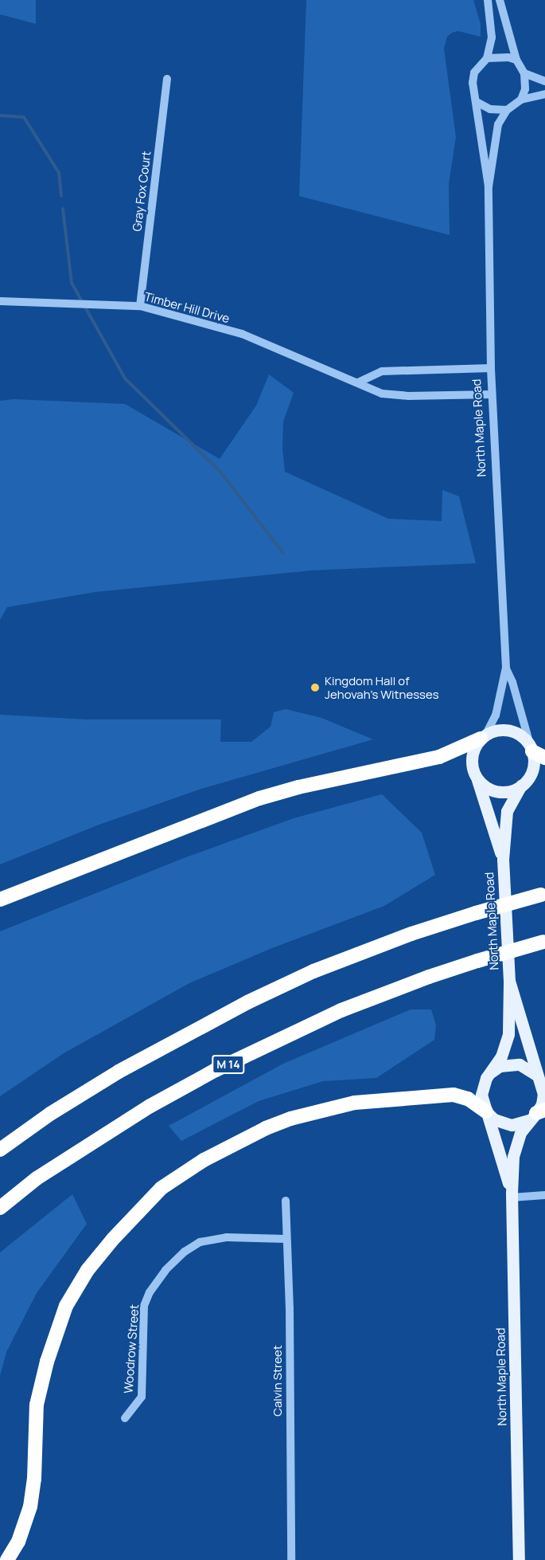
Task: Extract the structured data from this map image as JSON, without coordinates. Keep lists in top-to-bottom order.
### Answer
{
  "streets": {
    "highway": ["M 14"],
    "main road": ["North Maple Road"],
    "street": [
      "Gray Fox Court",
      "Timber Hill Drive",
      "Woodrow Street",
      "Calvin Street"
    ]
  },
  "crossings": [
    ["Gray Fox Court", "Timber Hill Drive"],
    ["Timber Hill Drive", "North Maple Road"],
    ["Woodrow Street", "Calvin Street"]
  ],
  "places": ["Kingdom Hall of Jehovah's Witnesses"]
}
